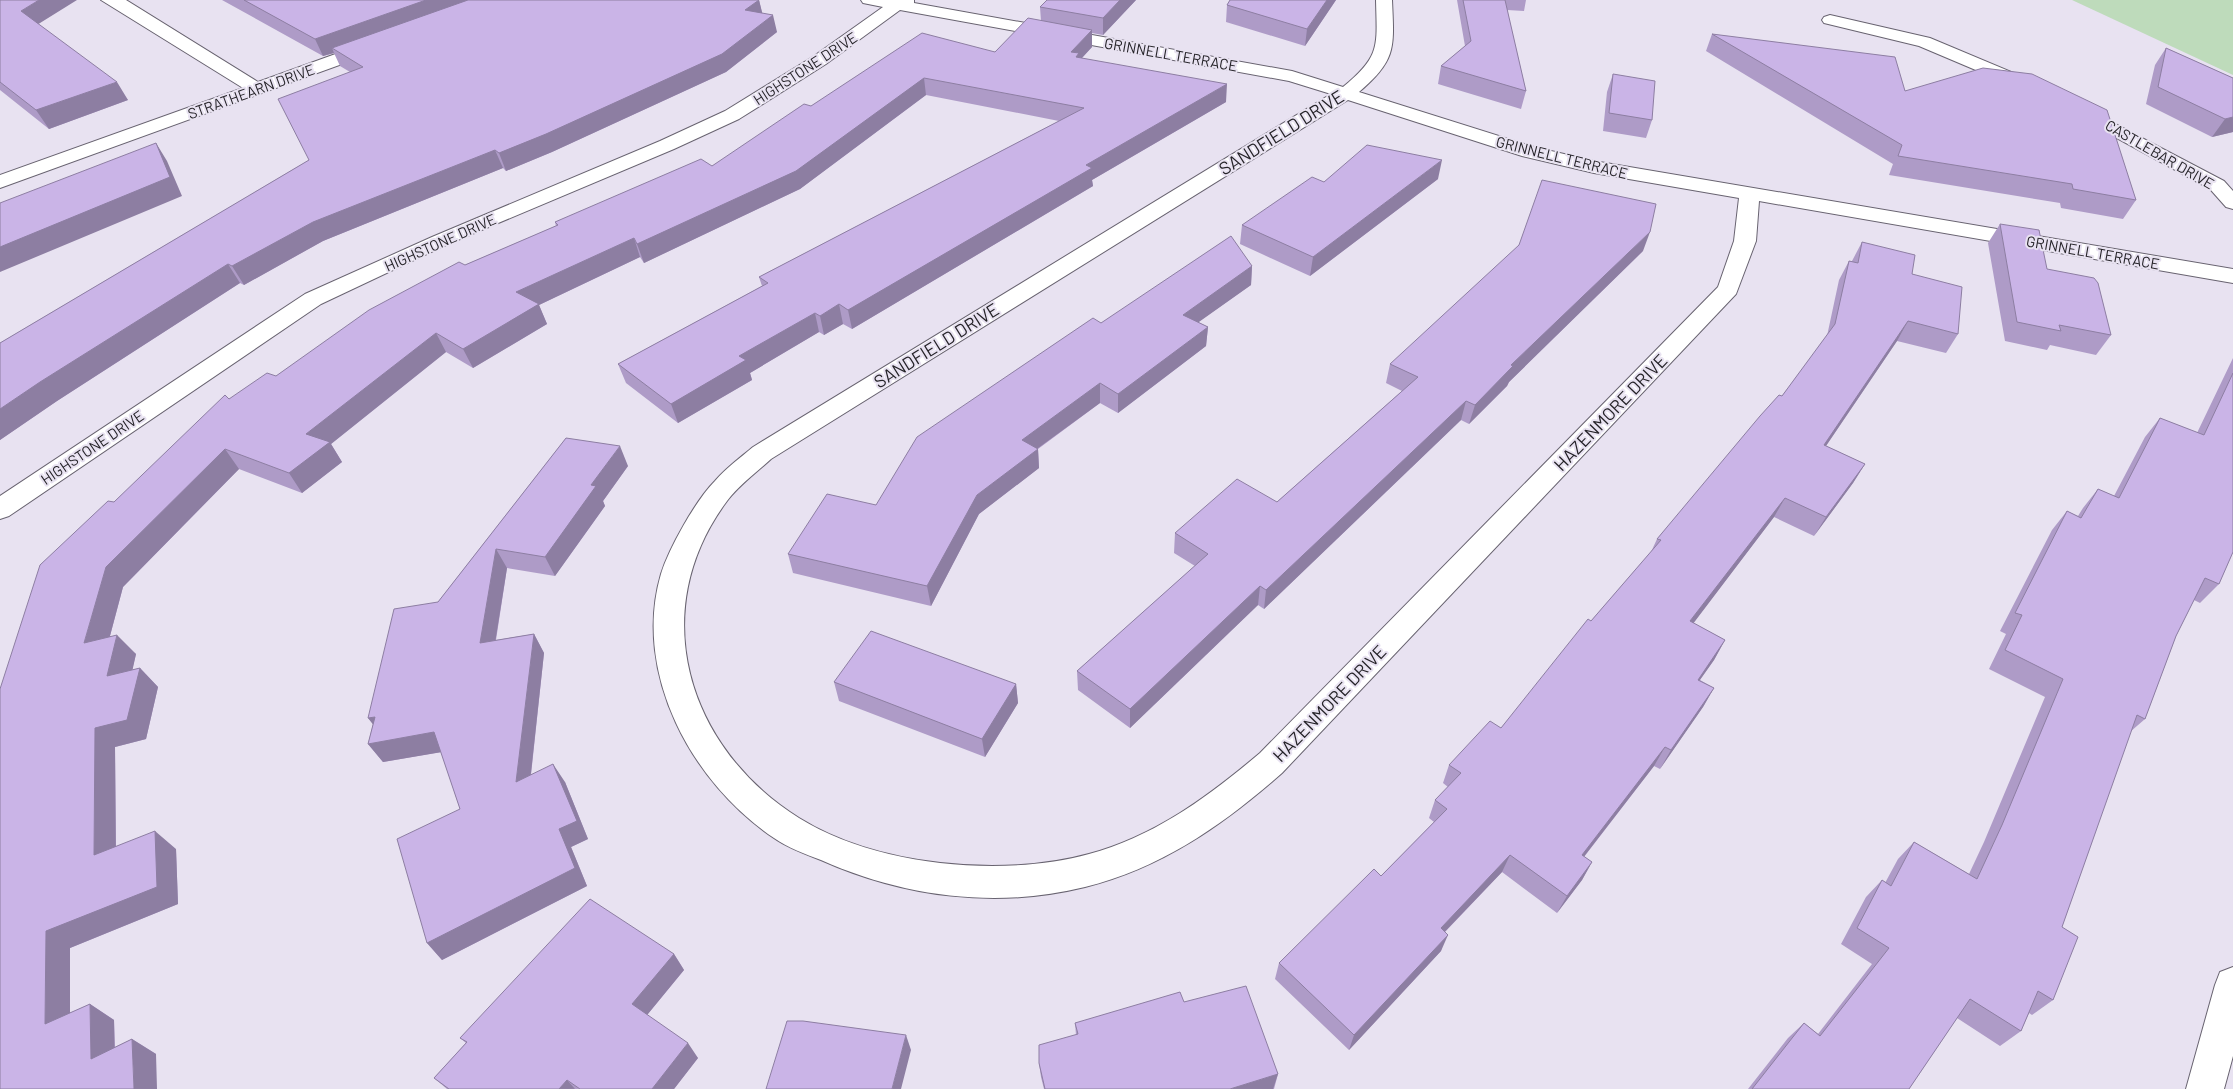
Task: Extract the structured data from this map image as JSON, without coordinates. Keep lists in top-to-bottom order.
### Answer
{
  "streets": {
    "street": [
      "GRINNELL TERRACE",
      "HIGHSTONE DRIVE",
      "STRATHEARN DRIVE",
      "SANDFIELD DRIVE",
      "CASTLEBAR DRIVE",
      "HAZENMORE DRIVE"
    ]
  },
  "crossings": [
    ["GRINNELL TERRACE", "HIGHSTONE DRIVE"],
    ["GRINNELL TERRACE", "SANDFIELD DRIVE"],
    ["GRINNELL TERRACE", "HAZENMORE DRIVE"],
    ["SANDFIELD DRIVE", "HAZENMORE DRIVE"]
  ]
}
